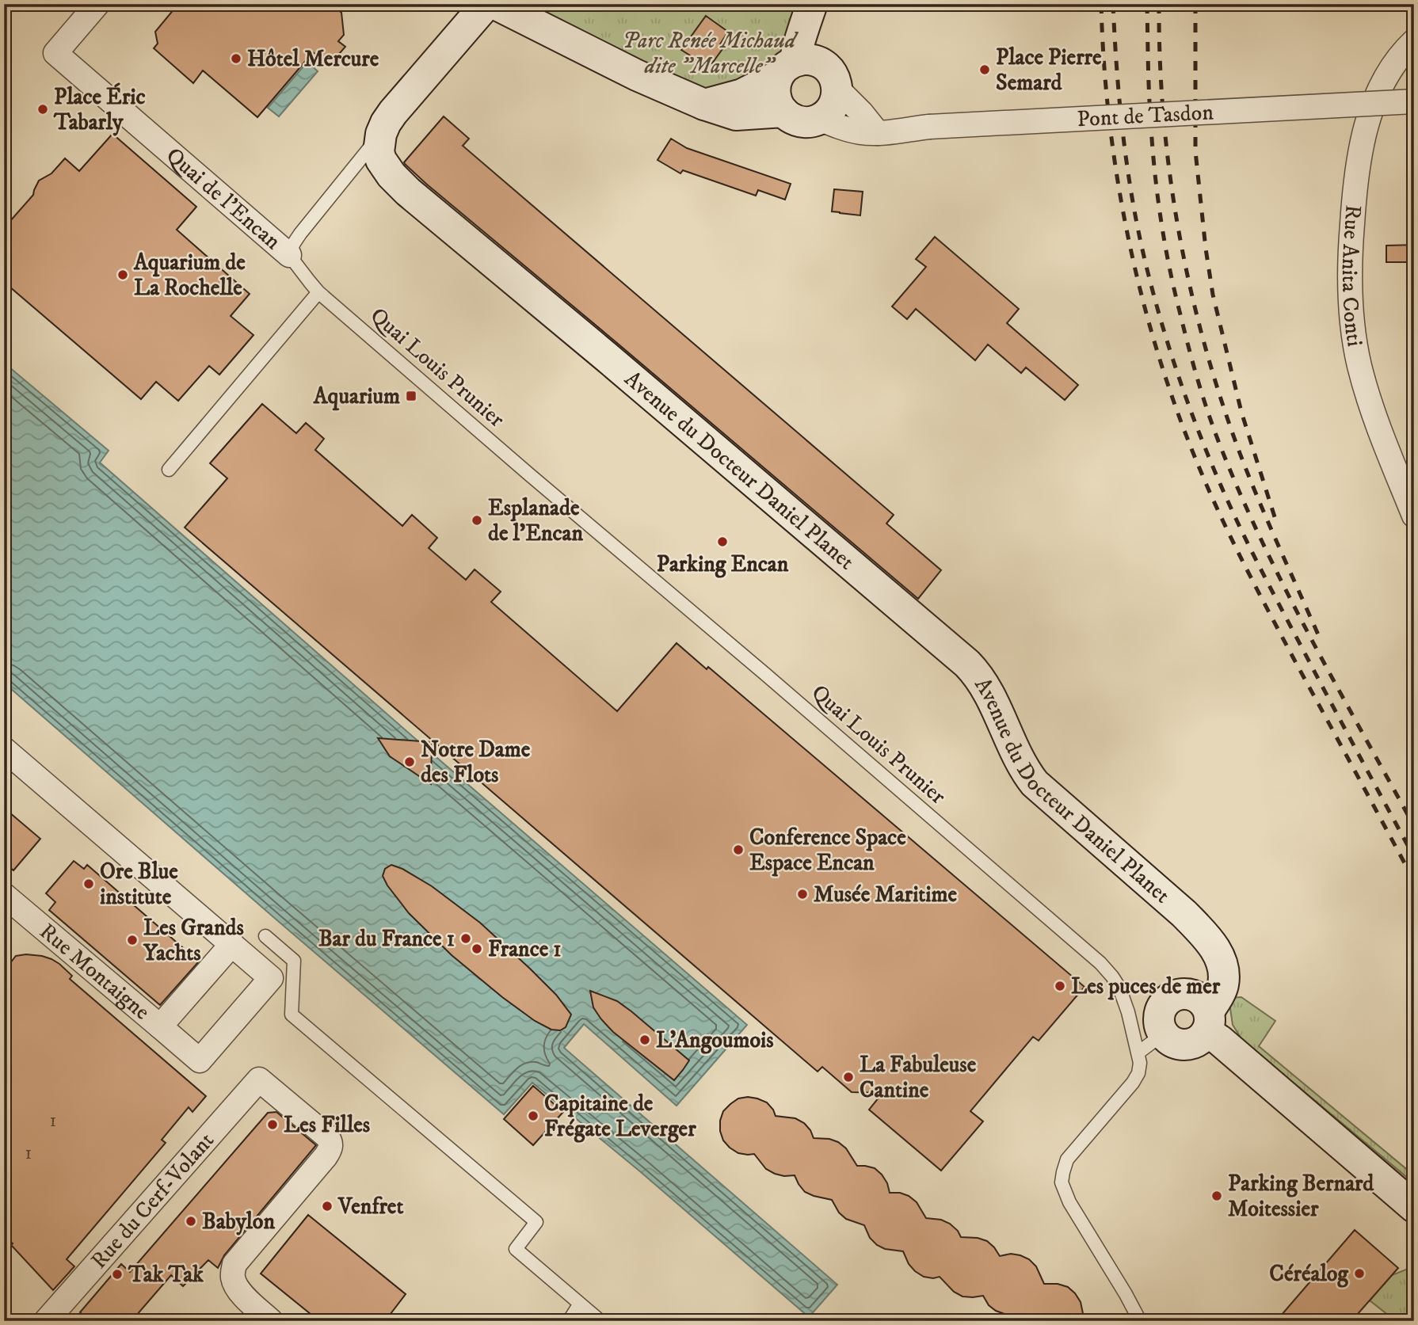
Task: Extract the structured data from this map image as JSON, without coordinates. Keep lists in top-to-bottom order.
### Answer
{
  "streets": {
    "street": [
      "Pont de Tasdon",
      "Quai de l'Encan",
      "Rue Anita Conti",
      "Avenue du Docteur Daniel Planet",
      "Rue Montaigne",
      "Rue du Cerf-Volant"
    ],
    "lane": ["Quai Louis Prunier"]
  },
  "crossings": [
    ["Quai de l'Encan", "Quai Louis Prunier"]
  ],
  "parks": ["Parc Renée Michaud dite \"Marcelle\""],
  "places": {
    "other": [
      "Hôtel Mercure",
      "Place Pierre Semard",
      "Place Éric Tabarly",
      "Aquarium de La Rochelle",
      "Esplanade de l’Encan",
      "Parking Encan",
      "Notre Dame des Flots",
      "Conference Space Espace Encan",
      "Ore Blue institute",
      "Musée Maritime",
      "Bar du France 1",
      "Les Grands Yachts",
      "France 1",
      "Les puces de mer",
      "L'Angoumois",
      "La Fabuleuse Cantine",
      "Capitaine de Frégate Leverger",
      "Les Filles",
      "Parking Bernard Moitessier",
      "Venfret",
      "Babylon",
      "Céréalog",
      "Tak Tak"
    ],
    "transit": ["Aquarium"]
  },
  "house_numbers": ["1", "1"]
}
